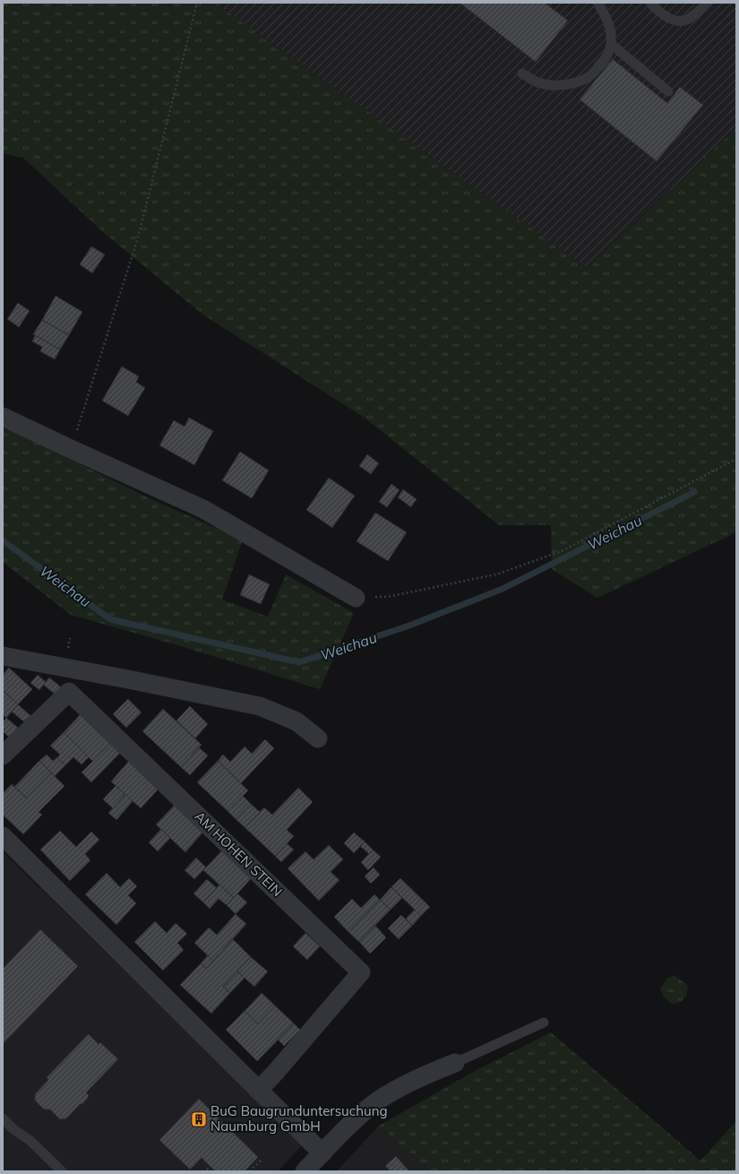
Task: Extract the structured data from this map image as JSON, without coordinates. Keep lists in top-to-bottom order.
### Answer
{
  "streets": {
    "street": ["AM HOHEN STEIN"]
  },
  "water": ["Weichau"],
  "places": {
    "building": ["BuG Baugrunduntersuchung Naumburg GmbH"]
  }
}
